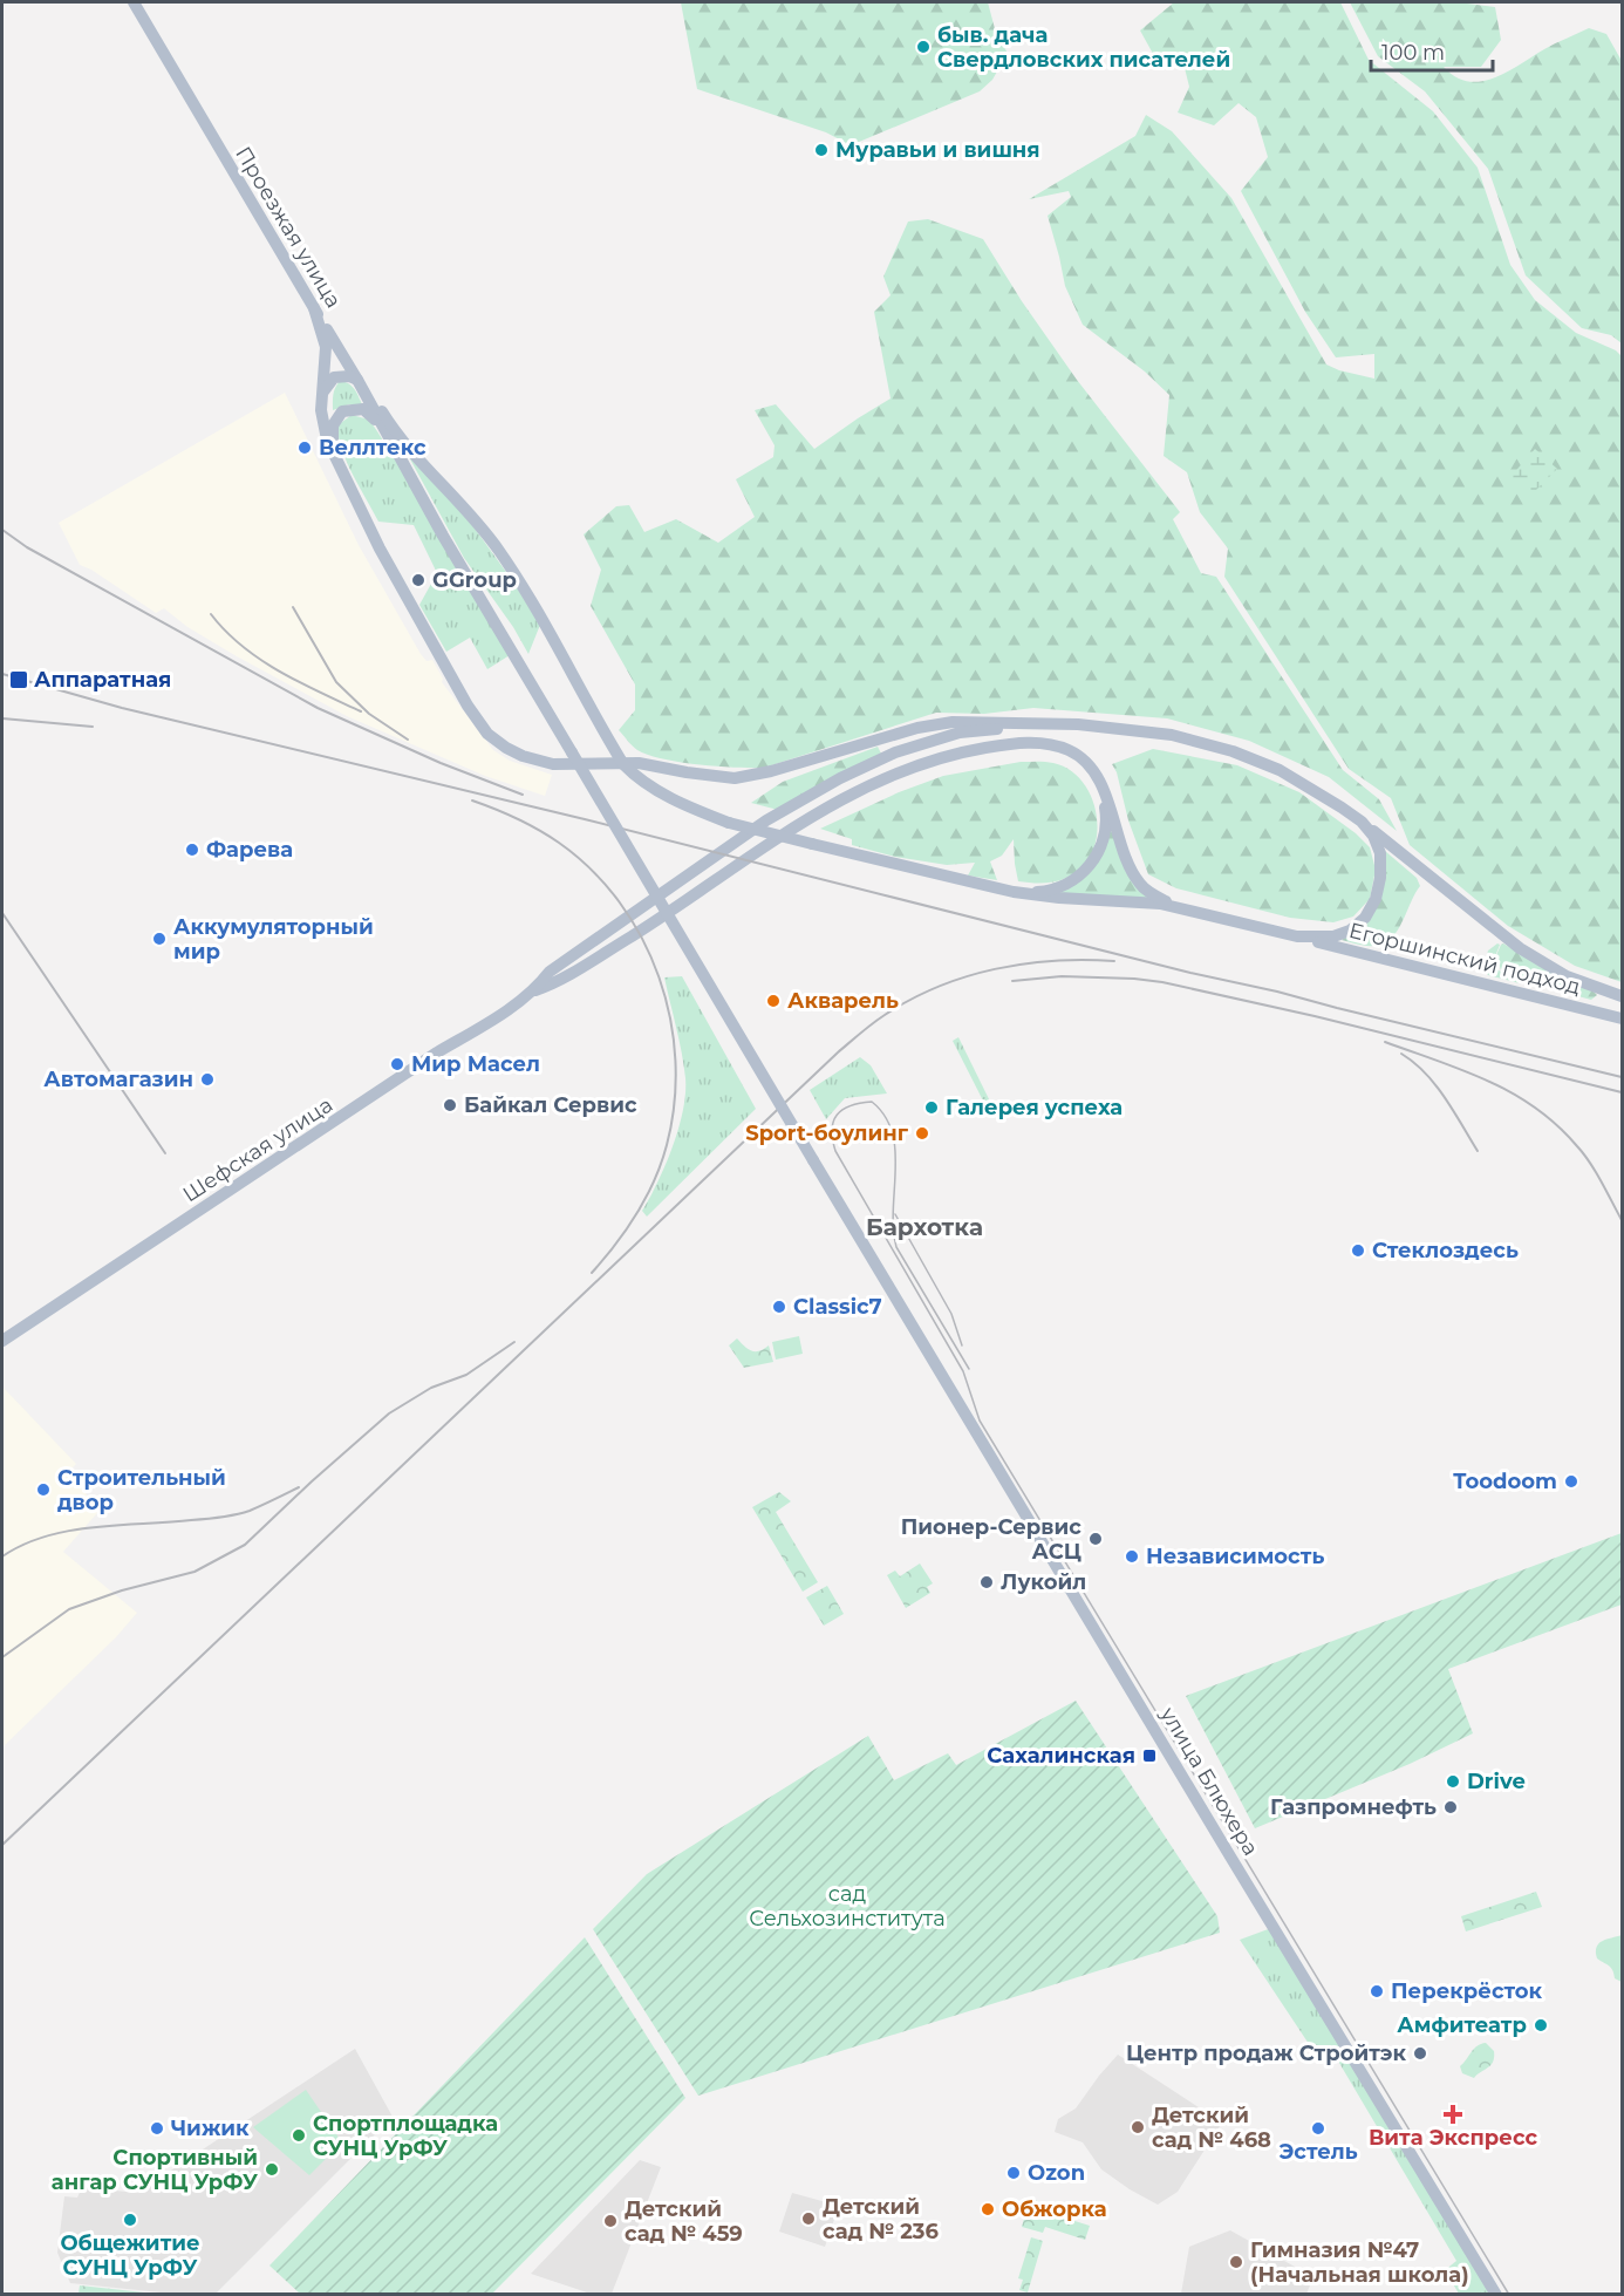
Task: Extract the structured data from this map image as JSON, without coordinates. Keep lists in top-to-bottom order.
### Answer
{
  "streets": {
    "main road": [
      "Проезжая улица",
      "Егоршинский подход",
      "Шефская улица",
      "улица Блюхера"
    ]
  },
  "crossings": [
    ["Проезжая улица", "улица Блюхера"]
  ],
  "districts": ["Бархотка"],
  "parks": ["сад Сельхозинститута"],
  "places": {
    "other": [
      "быв. дача Свердловских писателей",
      "Муравьи и вишня",
      "Веллтекс",
      "GGroup",
      "Фарева",
      "Аккумуляторный мир",
      "Акварель",
      "Мир Масел",
      "Автомагазин",
      "Байкал Сервис",
      "Галерея успеха",
      "Sport-боулинг",
      "Стеклоздесь",
      "Classic7",
      "Toodoom",
      "Строительный двор",
      "Пионер-Сервис АСЦ",
      "Независимость",
      "Лукойл",
      "Drive",
      "Газпромнефть",
      "Перекрёсток",
      "Амфитеатр",
      "Центр продаж Стройтэк",
      "Детский сад № 468",
      "Чижик",
      "Эстель",
      "Спортплощадка СУНЦ УрФУ",
      "Спортивный ангар СУНЦ УрФУ",
      "Ozon",
      "Обжорка",
      "Детский сад № 236",
      "Общежитие СУНЦ УрФУ",
      "Детский сад № 459",
      "Гимназия №47 (Начальная школа)"
    ],
    "transit": ["Аппаратная", "Сахалинская"],
    "health": ["Вита Экспресс"]
  },
  "scale_bar": "100 m"
}
